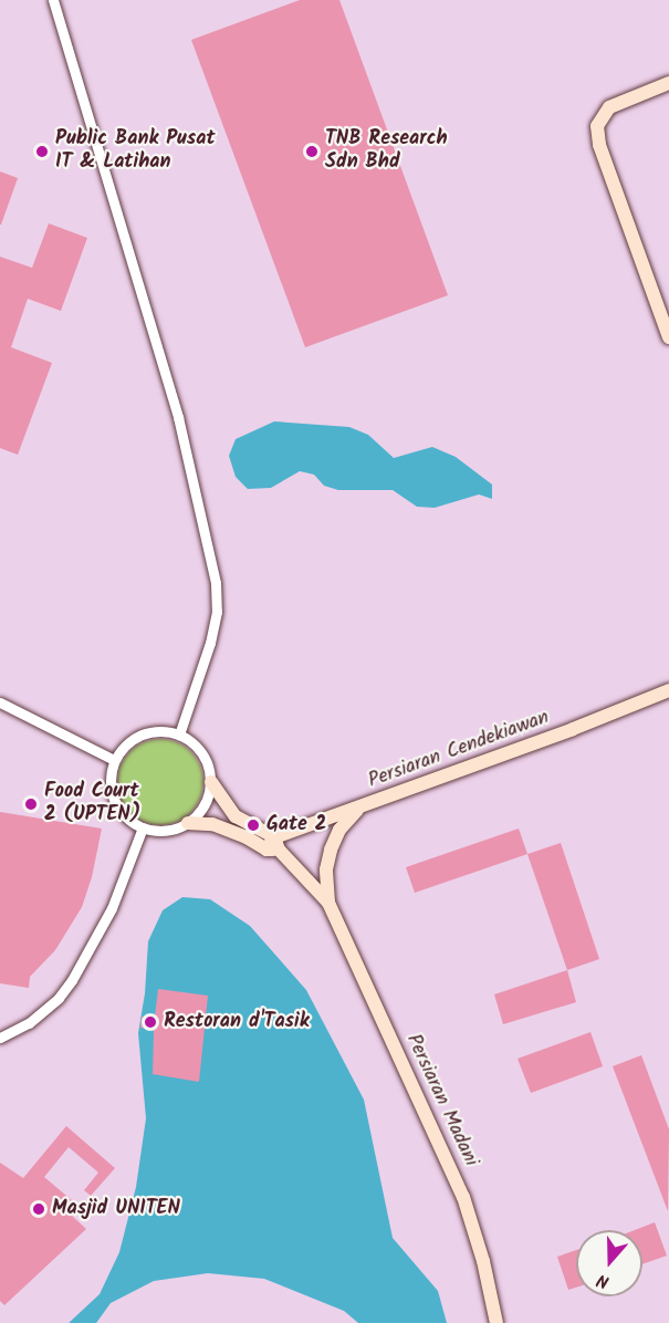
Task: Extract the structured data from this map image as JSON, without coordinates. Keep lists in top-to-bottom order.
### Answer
{
  "streets": {
    "street": ["Persiaran Cendekiawan", "Persiaran Madani"]
  },
  "places": [
    "Public Bank Pusat IT & Latihan",
    "TNB Research Sdn Bhd",
    "Food Court 2 (UPTEN)",
    "Gate 2",
    "Restoran d'Tasik",
    "Masjid UNITEN"
  ],
  "north": "bottom"
}
